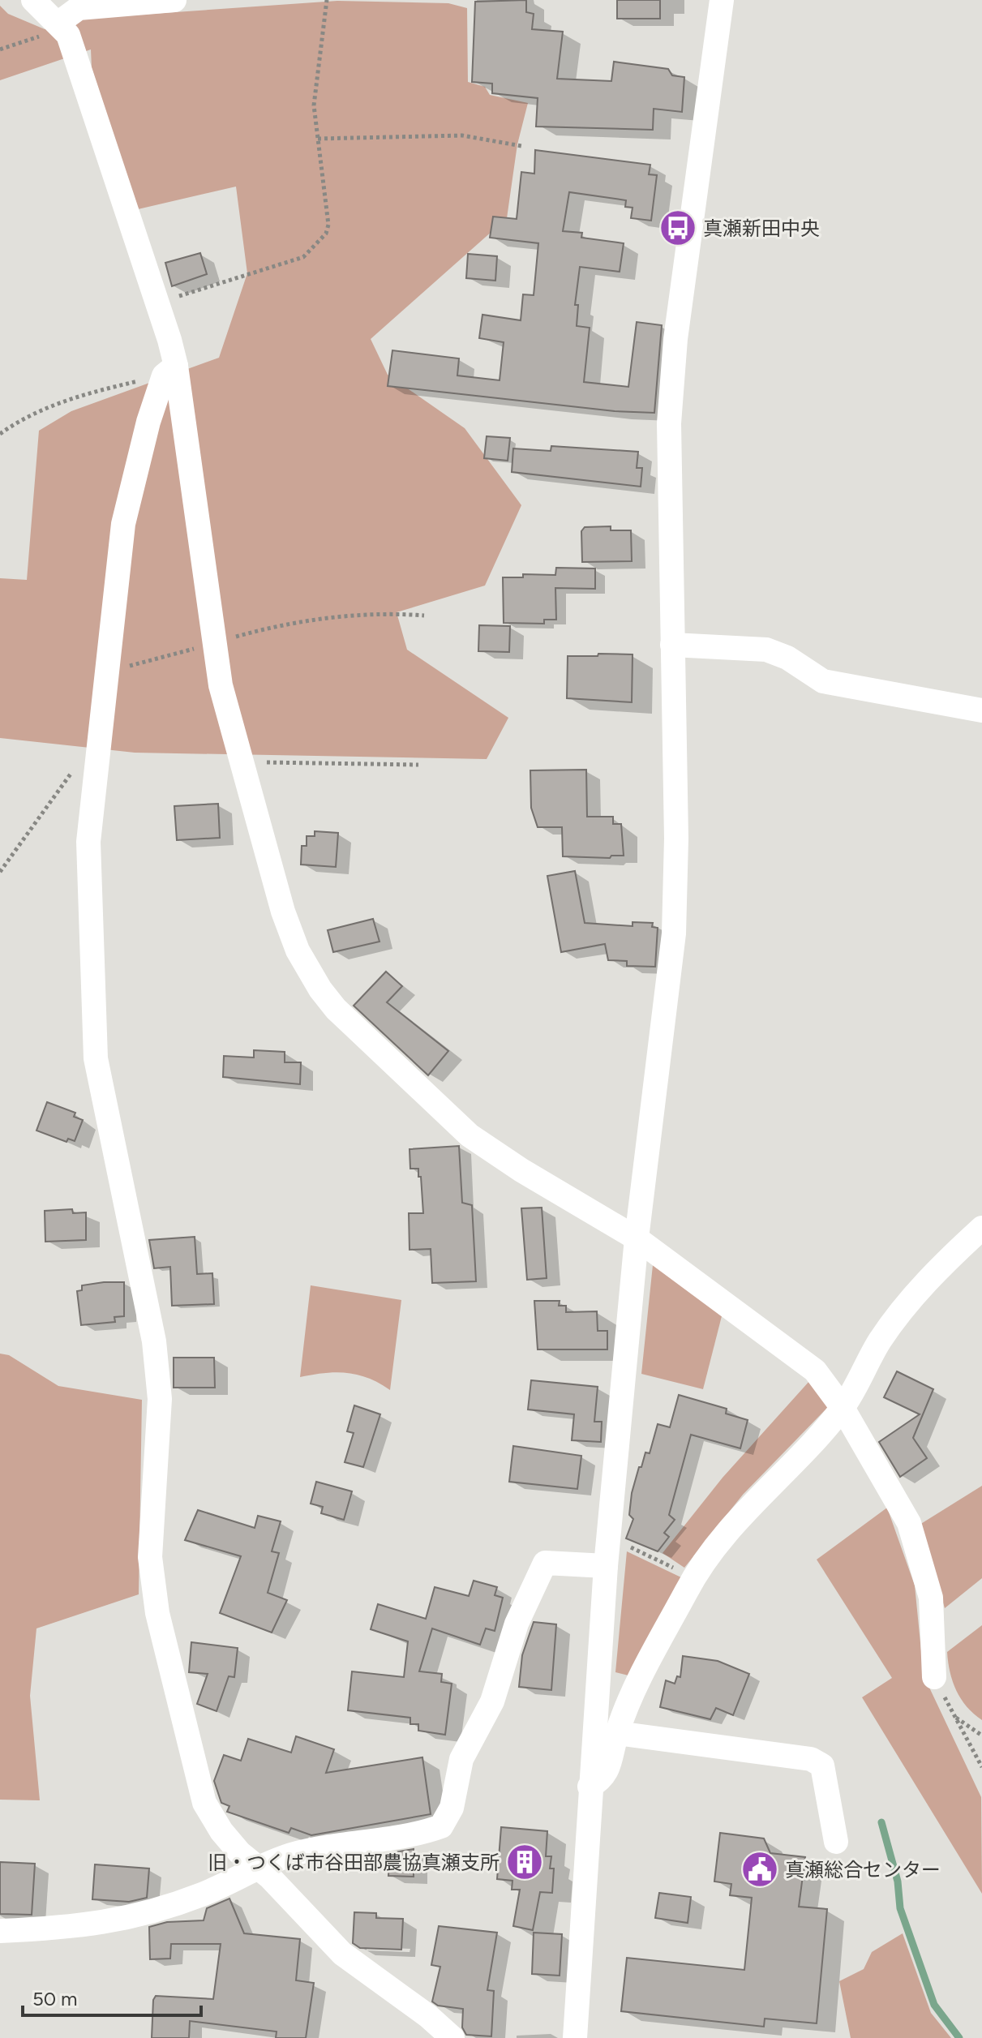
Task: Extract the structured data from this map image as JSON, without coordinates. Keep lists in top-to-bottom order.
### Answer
{
  "places": {
    "bus stop": ["真瀬新田中央"],
    "building": ["旧・つくば市谷田部農協真瀬支所"],
    "public building": ["真瀬総合センター"]
  },
  "scale_bar": "50 m"
}
